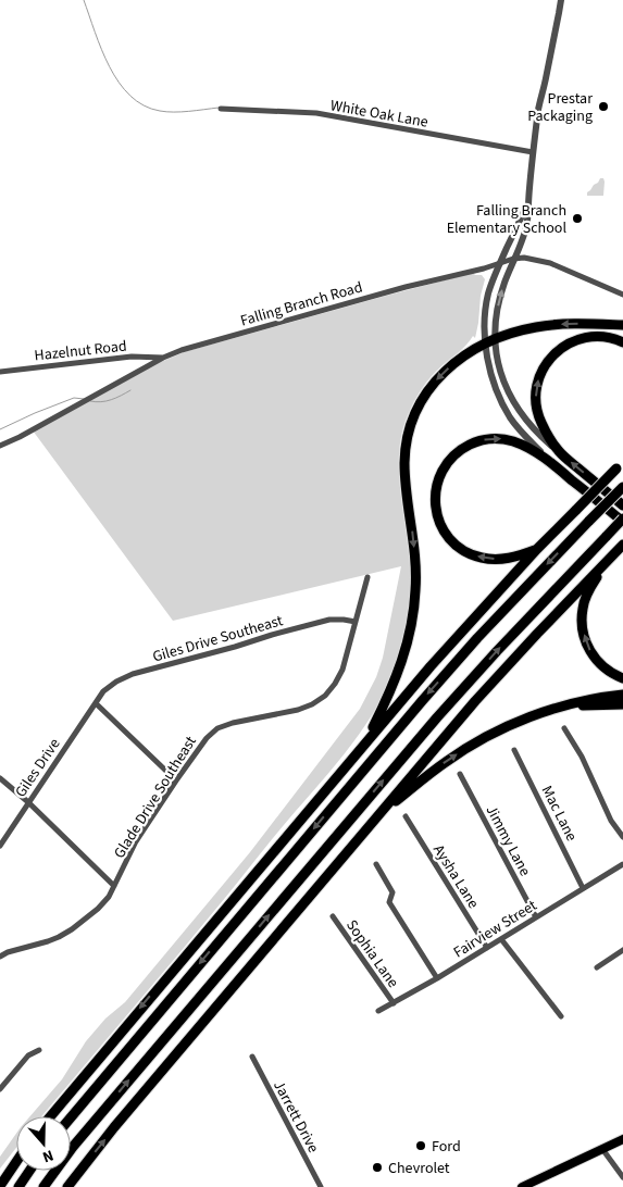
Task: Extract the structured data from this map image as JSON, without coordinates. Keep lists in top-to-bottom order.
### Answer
{
  "streets": {
    "street": [
      "White Oak Lane",
      "Falling Branch Road",
      "Hazelnut Road",
      "Giles Drive Southeast",
      "Giles Drive",
      "Glade Drive Southeast",
      "Mac Lane",
      "Jimmy Lane",
      "Aysha Lane",
      "Fairview Street",
      "Sophia Lane",
      "Jarrett Drive"
    ]
  },
  "crossings": [
    ["Falling Branch Road", "Hazelnut Road"],
    ["Giles Drive Southeast", "Giles Drive"],
    ["Giles Drive Southeast", "Glade Drive Southeast"],
    ["Mac Lane", "Fairview Street"],
    ["Jimmy Lane", "Fairview Street"],
    ["Aysha Lane", "Fairview Street"],
    ["Fairview Street", "Sophia Lane"]
  ],
  "places": [
    "Prestar Packaging",
    "Falling Branch Elementary School",
    "Ford",
    "Chevrolet"
  ],
  "north": "bottom"
}
